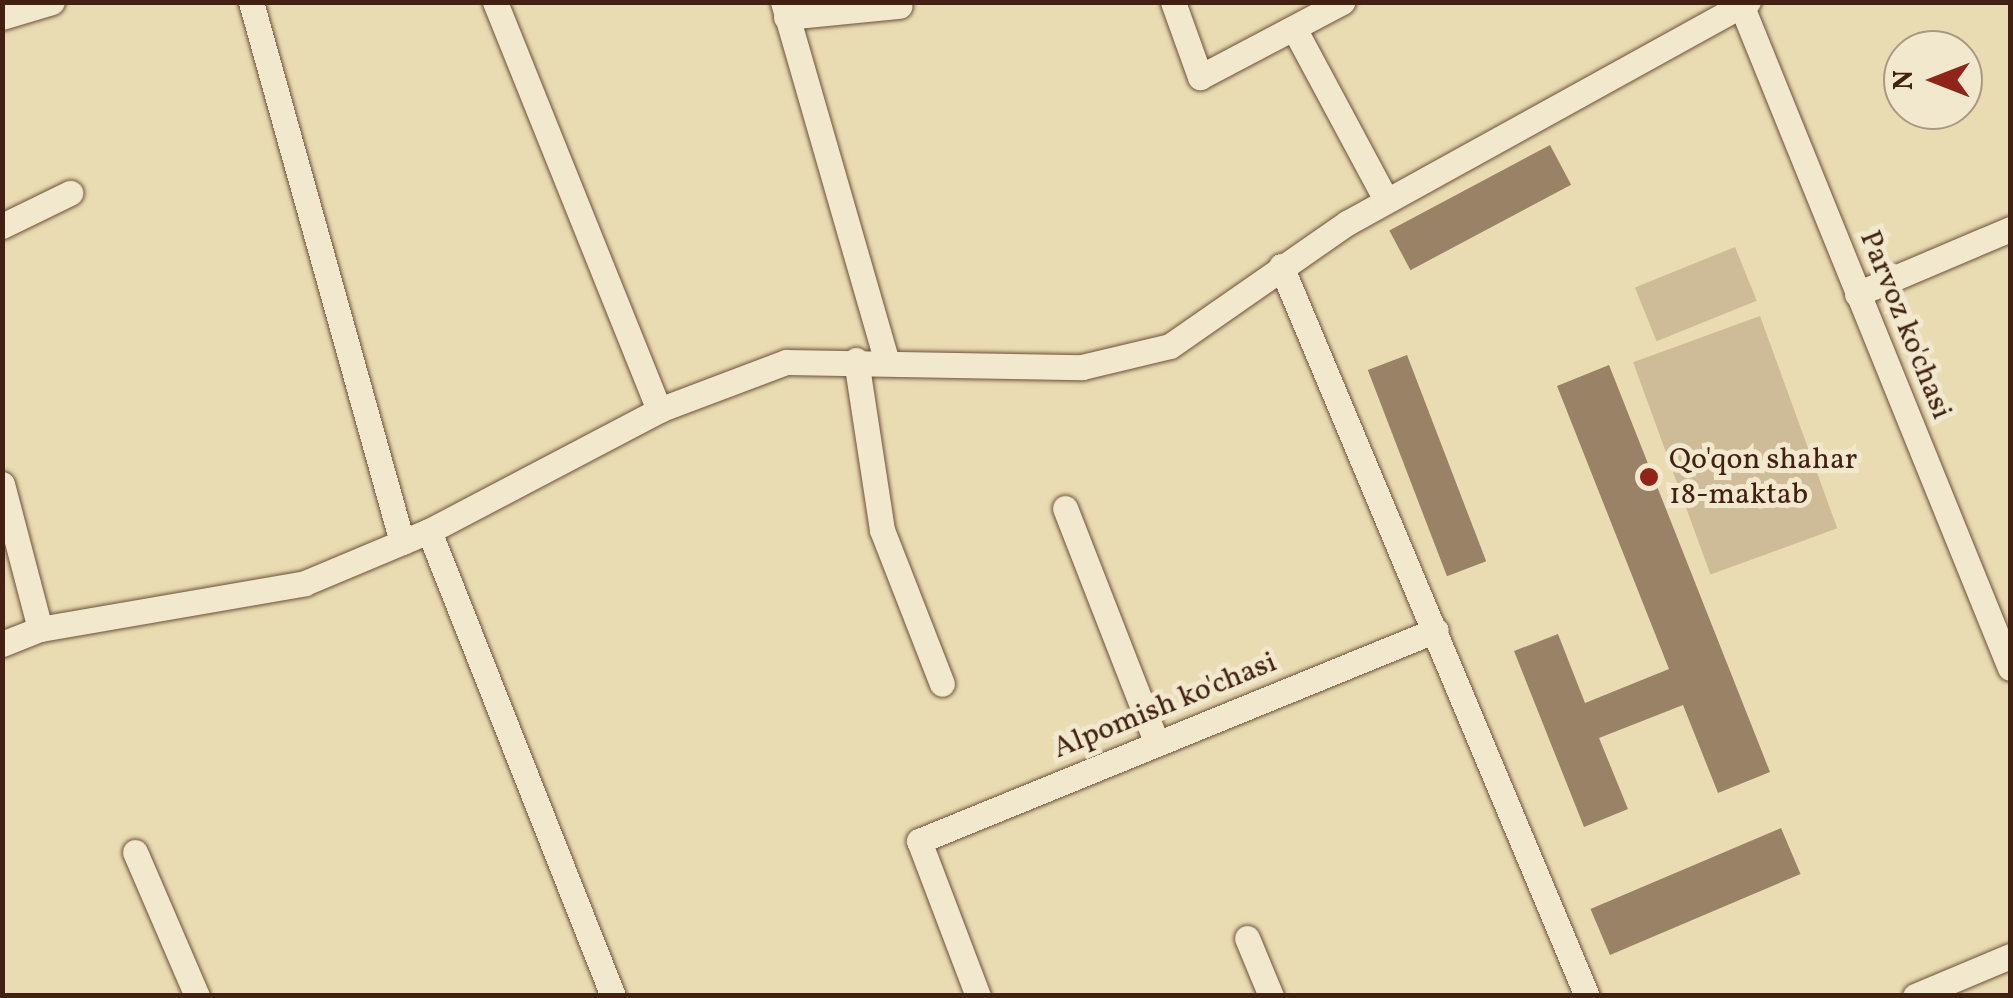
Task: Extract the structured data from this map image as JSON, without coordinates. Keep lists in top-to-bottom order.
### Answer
{
  "streets": {
    "street": ["Parvoz ko'chasi", "Alpomish ko'chasi"]
  },
  "places": ["Qo'qon shahar 18-maktab"],
  "north": "left"
}
